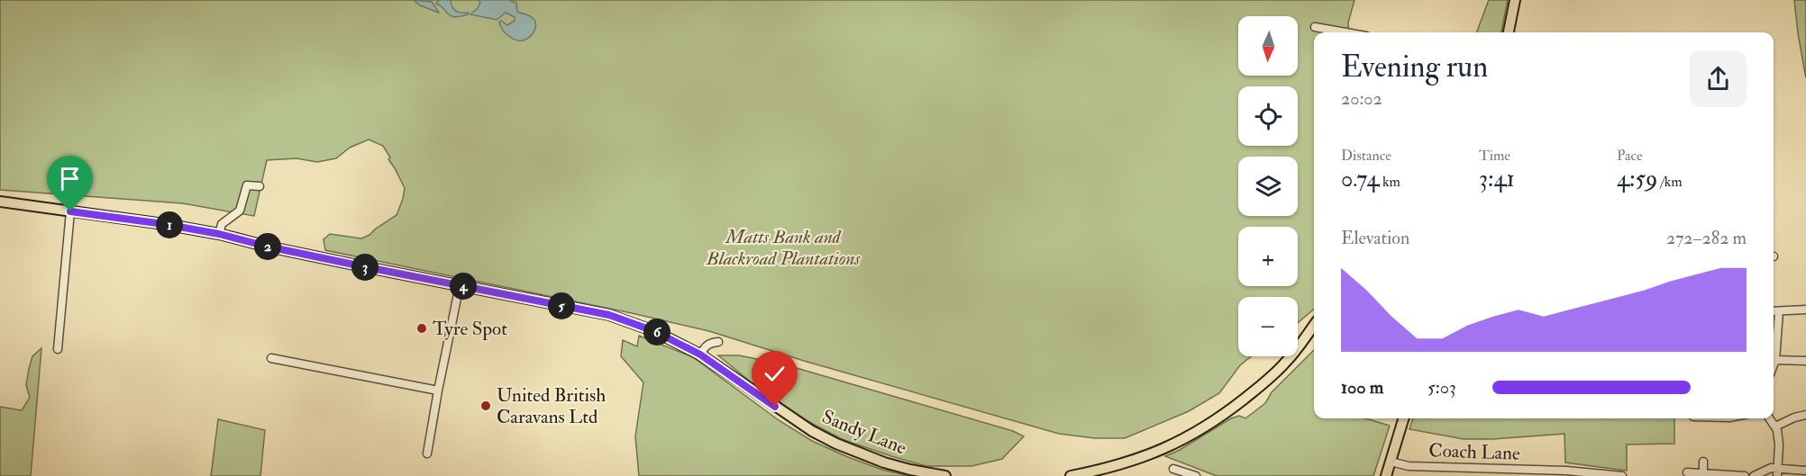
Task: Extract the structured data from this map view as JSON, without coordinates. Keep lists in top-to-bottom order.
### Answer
{
  "streets": {
    "main road": ["Sandy Lane"],
    "street": ["Coach Lane"]
  },
  "parks": ["Matts Bank and Blackroad Plantations"],
  "places": ["Tyre Spot", "United British Caravans Ltd"],
  "north": "bottom",
  "page": {
    "map_buttons": ["+", "−"],
    "heading": ["Evening run", "20:02"],
    "stats": [
      ["Distance", "0.74 km"],
      ["Time", "3:41"],
      ["Pace", "4:59 /km"]
    ],
    "pins": [
      "1",
      "2",
      "3",
      "4",
      "5",
      "6"
    ],
    "chart": ["Elevation", "272–282 m"],
    "list": [
      {
        "name": "100 m",
        "note": "5:03"
      }
    ]
  }
}
